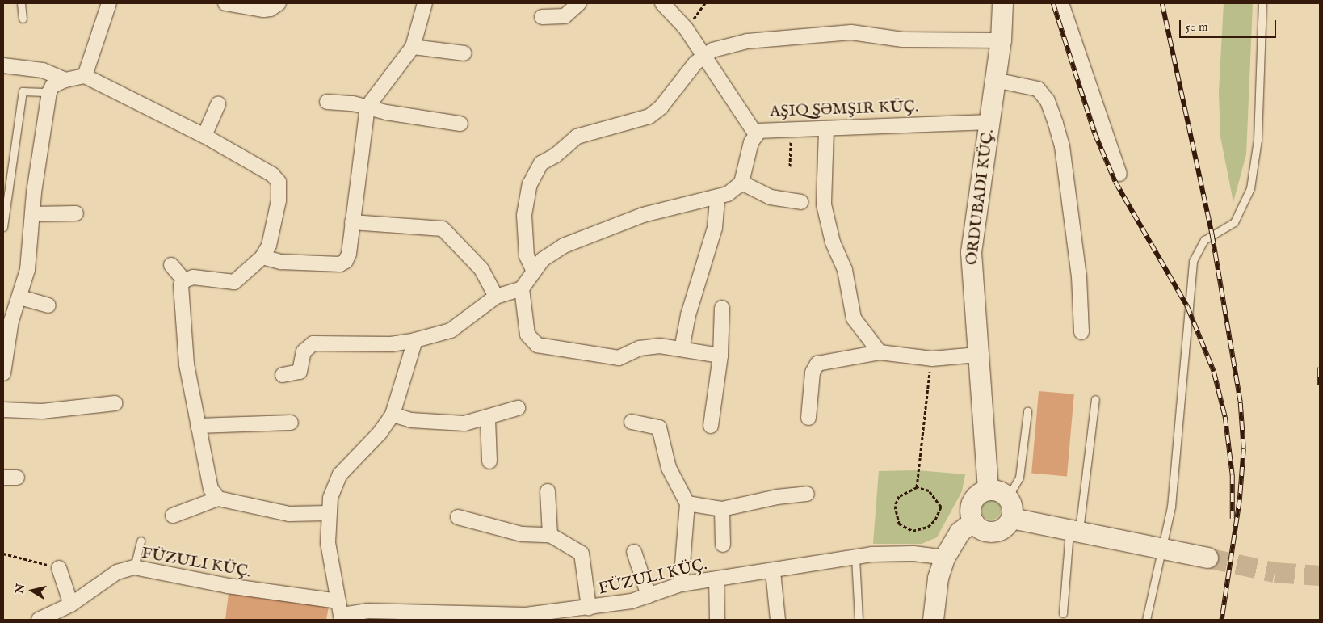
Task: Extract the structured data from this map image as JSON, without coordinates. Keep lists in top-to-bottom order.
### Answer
{
  "streets": {
    "main road": ["ORDUBADI KÜÇ."],
    "street": ["FÜZULI KÜÇ."]
  },
  "scale_bar": "50 m",
  "north": "left"
}
